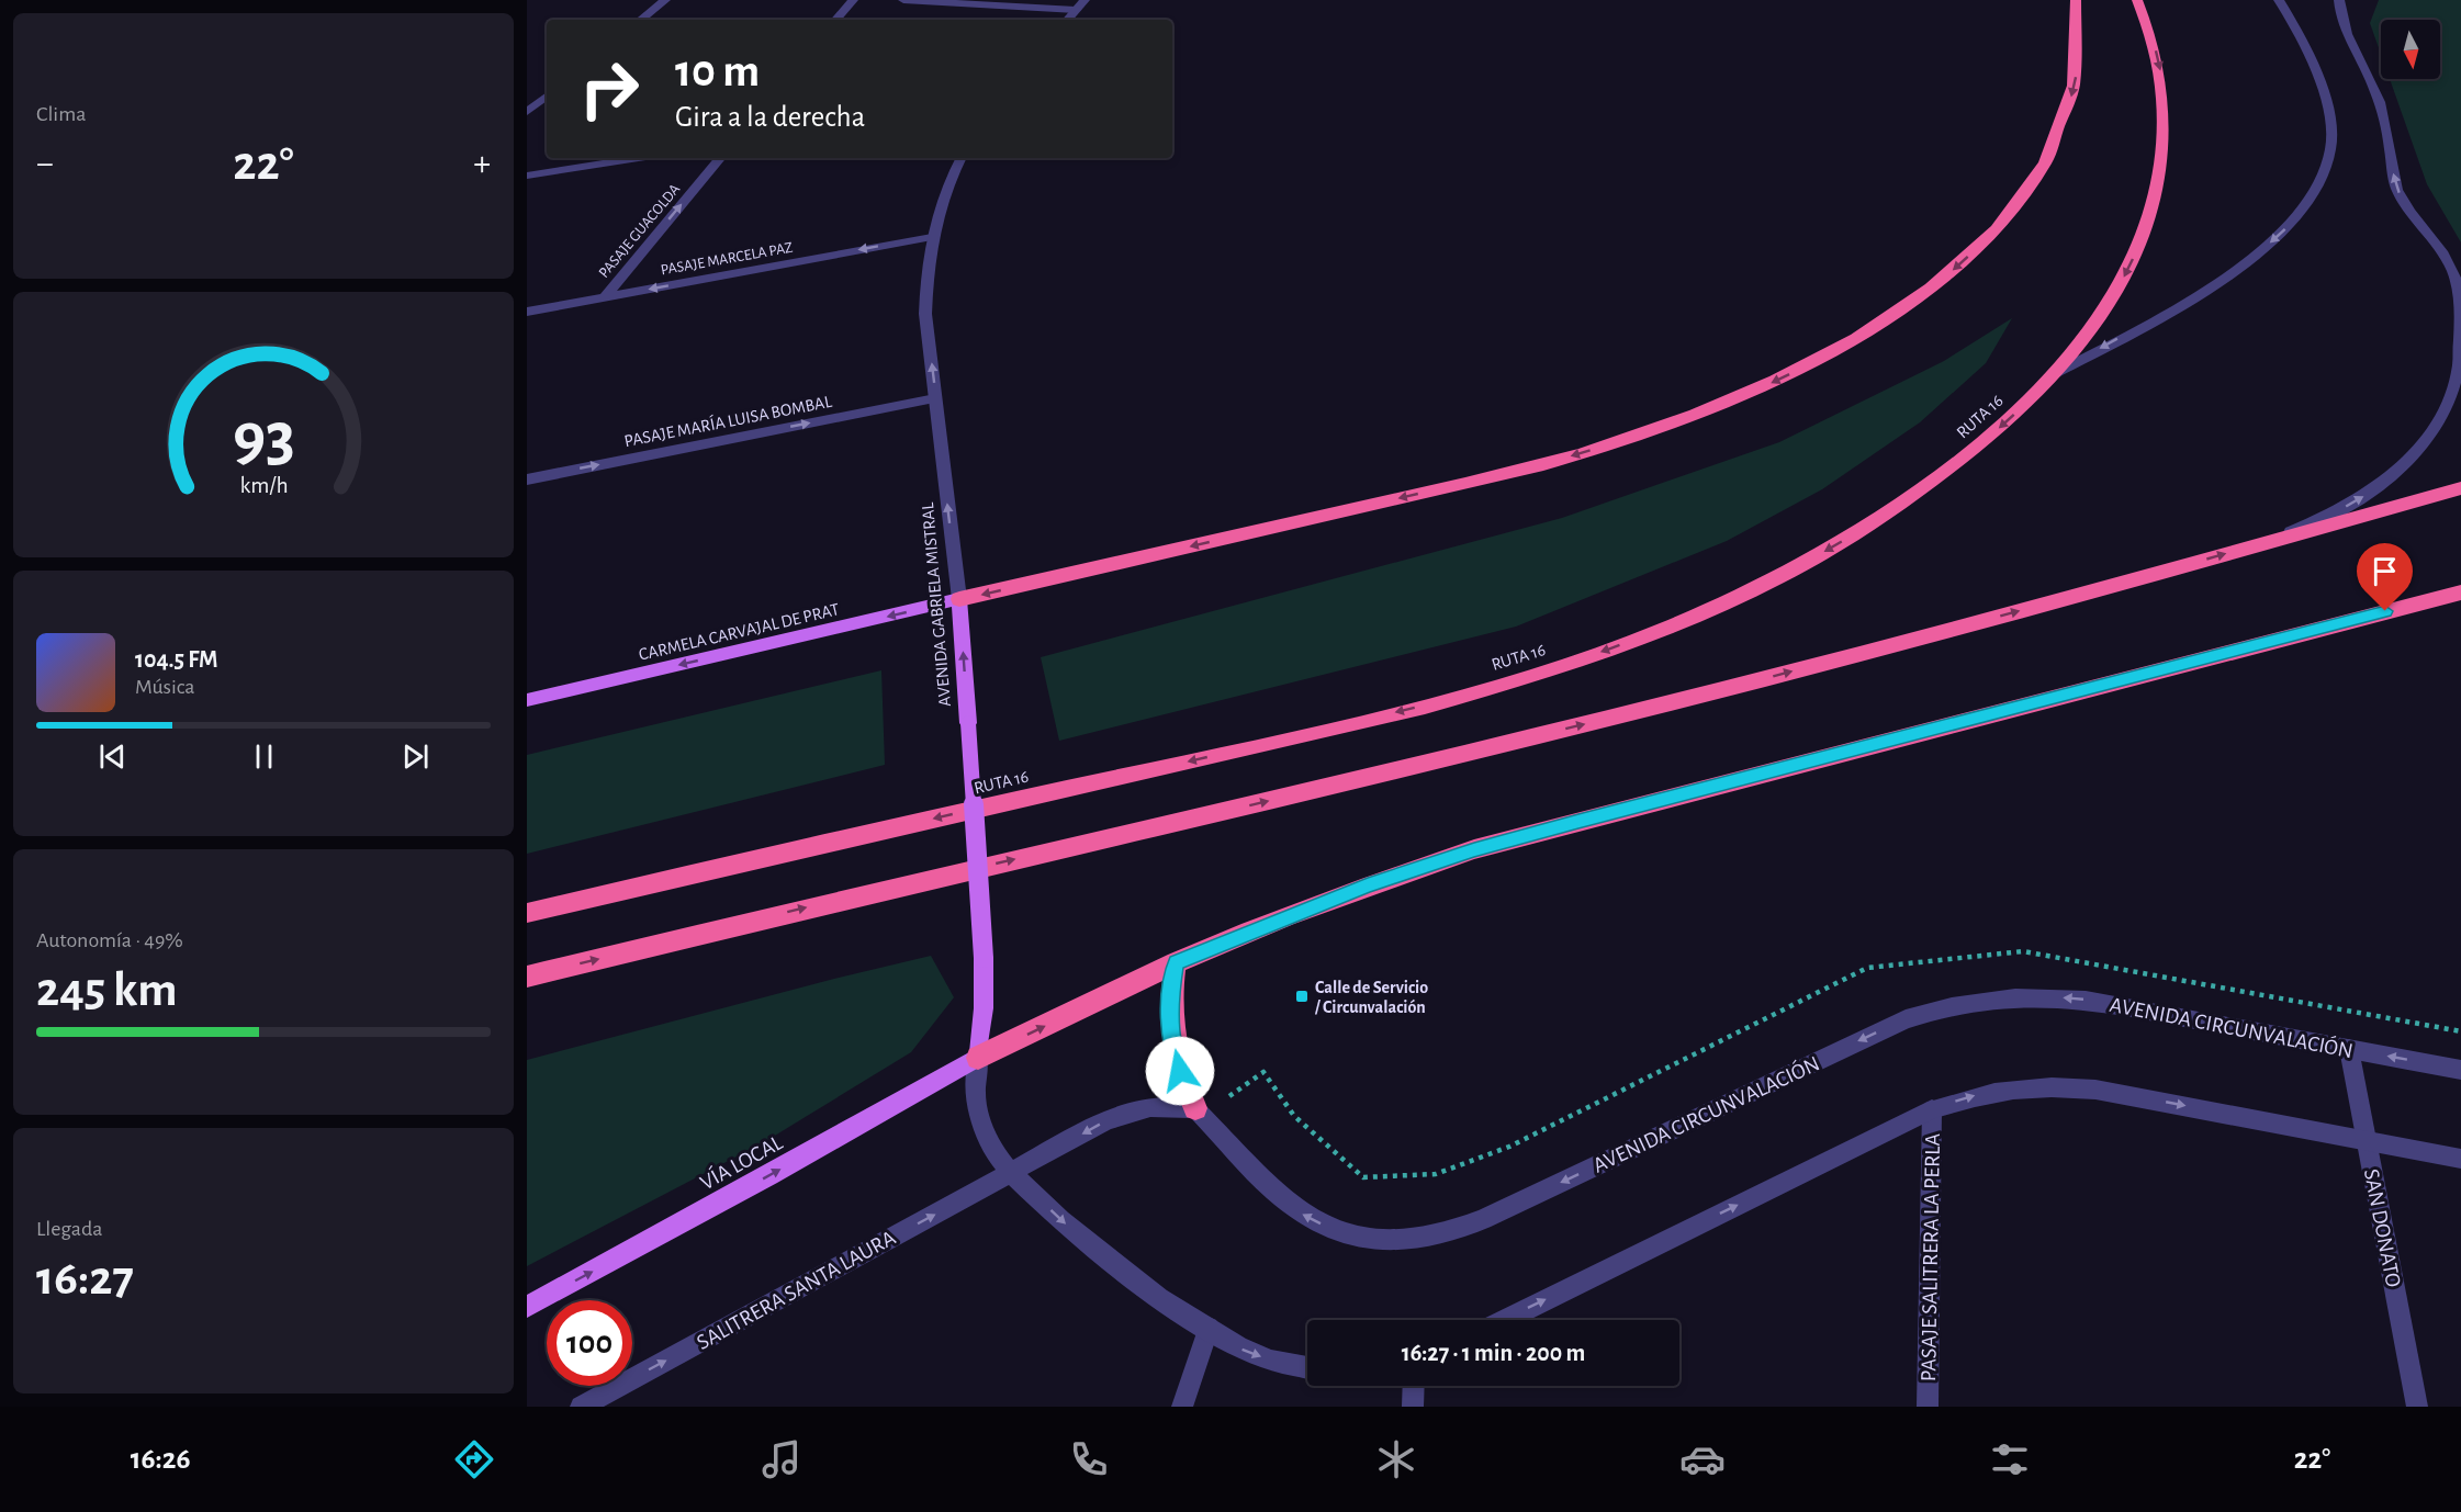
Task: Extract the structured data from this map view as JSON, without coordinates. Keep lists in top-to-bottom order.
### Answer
{
  "streets": {
    "highway": ["RUTA 16"],
    "main road": ["AVENIDA GABRIELA MISTRAL", "CARMELA CARVAJAL DE PRAT", "VÍA LOCAL"],
    "street": [
      "PASAJE GUACOLDA",
      "PASAJE MARCELA PAZ",
      "PASAJE MARÍA LUISA BOMBAL",
      "AVENIDA CIRCUNVALACIÓN",
      "SAN DONATO",
      "PASAJE SALITRERA LA PERLA",
      "SALITRERA SANTA LAURA"
    ]
  },
  "crossings": [
    ["PASAJE GUACOLDA", "PASAJE MARCELA PAZ"],
    ["PASAJE MARCELA PAZ", "AVENIDA GABRIELA MISTRAL"],
    ["PASAJE MARÍA LUISA BOMBAL", "AVENIDA GABRIELA MISTRAL"],
    ["AVENIDA GABRIELA MISTRAL", "CARMELA CARVAJAL DE PRAT"],
    ["AVENIDA GABRIELA MISTRAL", "VÍA LOCAL"],
    ["AVENIDA CIRCUNVALACIÓN", "SAN DONATO"]
  ],
  "one_way": [
    "PASAJE GUACOLDA",
    "PASAJE MARCELA PAZ",
    "PASAJE MARÍA LUISA BOMBAL",
    "AVENIDA GABRIELA MISTRAL",
    "CARMELA CARVAJAL DE PRAT",
    "VÍA LOCAL",
    "SALITRERA SANTA LAURA"
  ],
  "places": {
    "transit": ["Calle de Servicio / Circunvalación"]
  },
  "north": "bottom",
  "page": {
    "tile": [
      "Clima",
      ["Autonomía · 49%", "245 km"],
      ["Llegada", "16:27"]
    ],
    "turn": ["10 m", "Gira a la derecha"],
    "heat": ["−", "22°", "+"],
    "song": ["104.5 FM", "Música"],
    "limit": "100",
    "trip": "16:27 · 1 min · 200 m",
    "tabs": ["16:26", "22°"],
    "gauge": ["93", "km/h"]
  }
}
